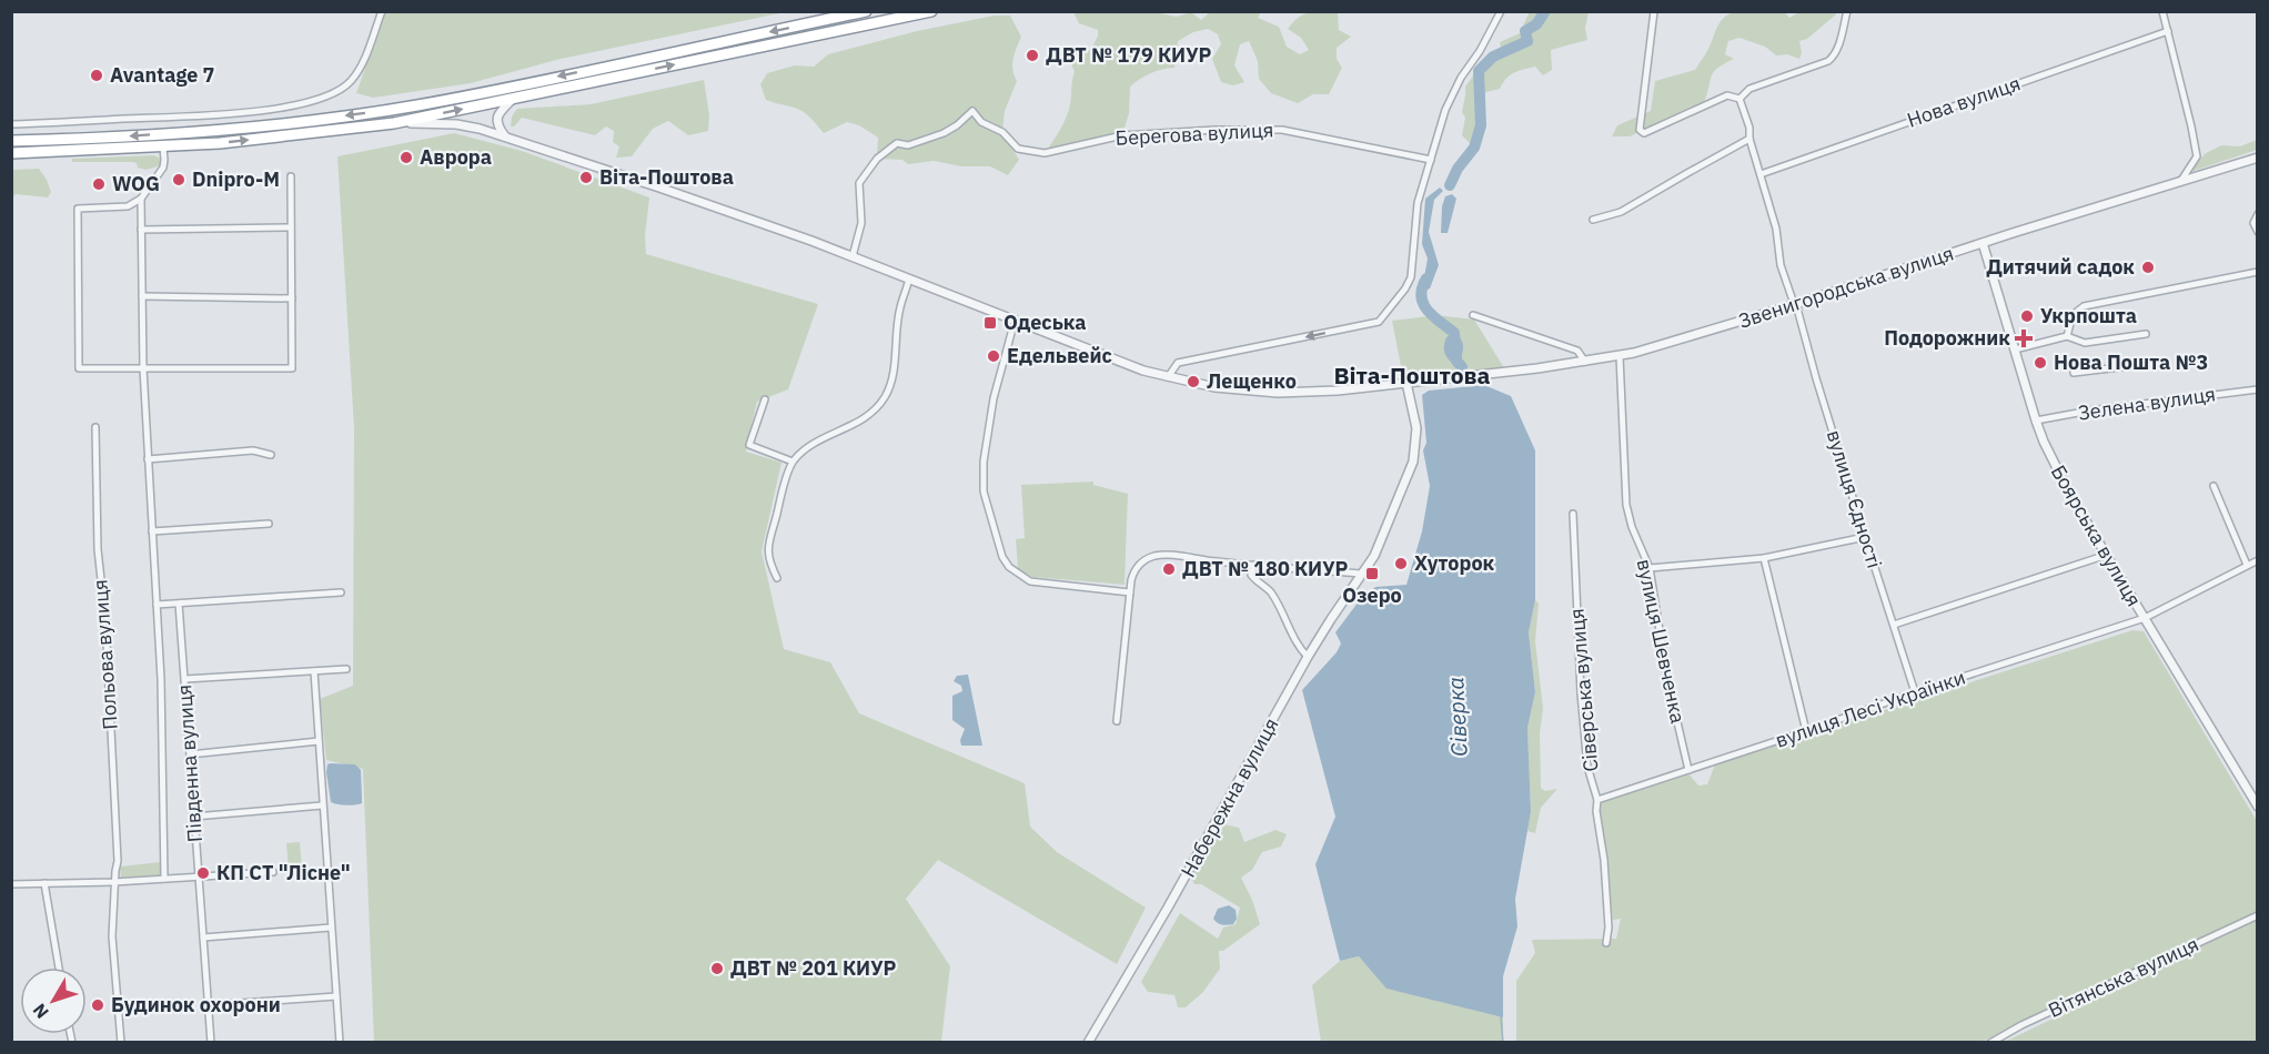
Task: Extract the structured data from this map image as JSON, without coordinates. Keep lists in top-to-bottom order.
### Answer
{
  "streets": {
    "street": [
      "Нова вулиця",
      "Берегова вулиця",
      "Звенигородська вулиця",
      "Зелена вулиця",
      "вулиця Єдності",
      "Боярська вулиця",
      "вулиця Шевченка",
      "Польова вулиця",
      "Сіверська вулиця",
      "вулиця Лесі Українки",
      "Південна вулиця",
      "Набережна вулиця",
      "Вітянська вулиця"
    ]
  },
  "crossings": [
    ["Берегова вулиця", "Звенигородська вулиця"],
    ["Звенигородська вулиця", "вулиця Єдності"],
    ["Звенигородська вулиця", "Боярська вулиця"],
    ["Звенигородська вулиця", "вулиця Шевченка"],
    ["Звенигородська вулиця", "Набережна вулиця"],
    ["Зелена вулиця", "Боярська вулиця"],
    ["вулиця Єдності", "вулиця Лесі Українки"],
    ["Боярська вулиця", "вулиця Лесі Українки"],
    ["вулиця Шевченка", "вулиця Лесі Українки"],
    ["Сіверська вулиця", "вулиця Лесі Українки"]
  ],
  "districts": ["Віта-Поштова"],
  "water": ["Сіверка"],
  "places": {
    "other": [
      "ДВТ № 179 КИУР",
      "Avantage 7",
      "Аврора",
      "Віта-Поштова",
      "Dnipro-M",
      "WOG",
      "Дитячий садок",
      "Укрпошта",
      "Едельвейс",
      "Нова Пошта №3",
      "Лещенко",
      "Хуторок",
      "ДВТ № 180 КИУР",
      "КП СТ \"Лісне\"",
      "ДВТ № 201 КИУР",
      "Будинок охорони"
    ],
    "transit": ["Одеська", "Озеро"],
    "health": ["Подорожник"]
  },
  "north": "bottom left"
}
